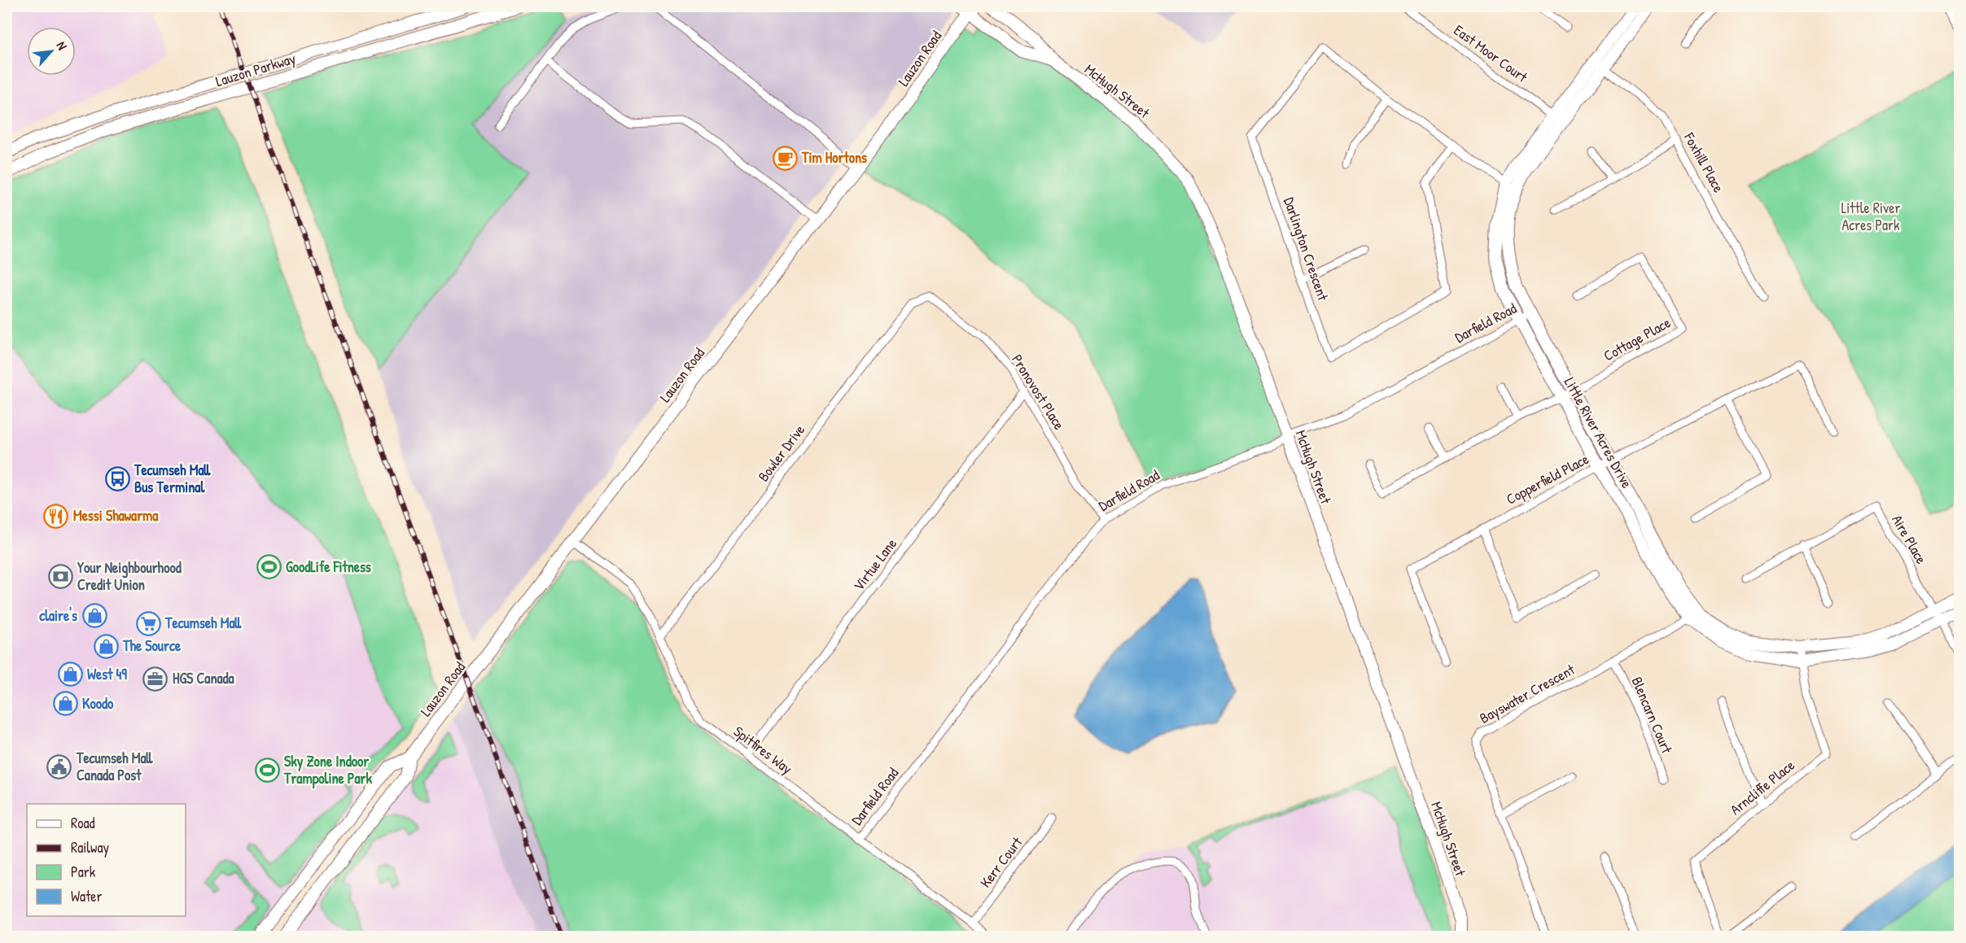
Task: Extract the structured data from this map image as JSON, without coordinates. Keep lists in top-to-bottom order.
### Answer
{
  "streets": {
    "street": [
      "East Moor Court",
      "Lauzon Road",
      "Lauzon Parkway",
      "McHugh Street",
      "Foxhill Place",
      "Darlington Crescent",
      "Darfield Road",
      "Cottage Place",
      "Pronovost Place",
      "Little River Acres Drive",
      "Bowler Drive",
      "Copperfield Place",
      "Aire Place",
      "Virtue Lane",
      "Bayswater Crescent",
      "Blencarn Court",
      "Spitfires Way",
      "Arncliffe Place",
      "Kerr Court"
    ]
  },
  "crossings": [
    ["East Moor Court", "Little River Acres Drive"],
    ["Lauzon Road", "McHugh Street"],
    ["Lauzon Road", "Spitfires Way"],
    ["McHugh Street", "Darfield Road"],
    ["Foxhill Place", "Little River Acres Drive"],
    ["Darlington Crescent", "Little River Acres Drive"],
    ["Darfield Road", "Pronovost Place"],
    ["Darfield Road", "Little River Acres Drive"],
    ["Darfield Road", "Spitfires Way"],
    ["Cottage Place", "Little River Acres Drive"],
    ["Pronovost Place", "Bowler Drive"],
    ["Pronovost Place", "Virtue Lane"],
    ["Little River Acres Drive", "Copperfield Place"],
    ["Little River Acres Drive", "Aire Place"],
    ["Little River Acres Drive", "Bayswater Crescent"],
    ["Little River Acres Drive", "Arncliffe Place"],
    ["Bowler Drive", "Spitfires Way"],
    ["Virtue Lane", "Spitfires Way"],
    ["Bayswater Crescent", "Blencarn Court"],
    ["Spitfires Way", "Kerr Court"]
  ],
  "parks": ["Little River Acres Park"],
  "places": {
    "cafe": ["Tim Hortons"],
    "bus stop": ["Tecumseh Mall Bus Terminal"],
    "restaurant": ["Messi Shawarma"],
    "sports": ["GoodLife Fitness", "Sky Zone Indoor Trampoline Park"],
    "bank": ["Your Neighbourhood Credit Union"],
    "shop": [
      "claire's",
      "The Source",
      "West 49",
      "Koodo"
    ],
    "supermarket": ["Tecumseh Mall"],
    "office": ["HGS Canada"],
    "public building": ["Tecumseh Mall Canada Post"]
  },
  "legend": [
    "Road",
    "Railway",
    "Park",
    "Water"
  ],
  "north": "top right"
}
